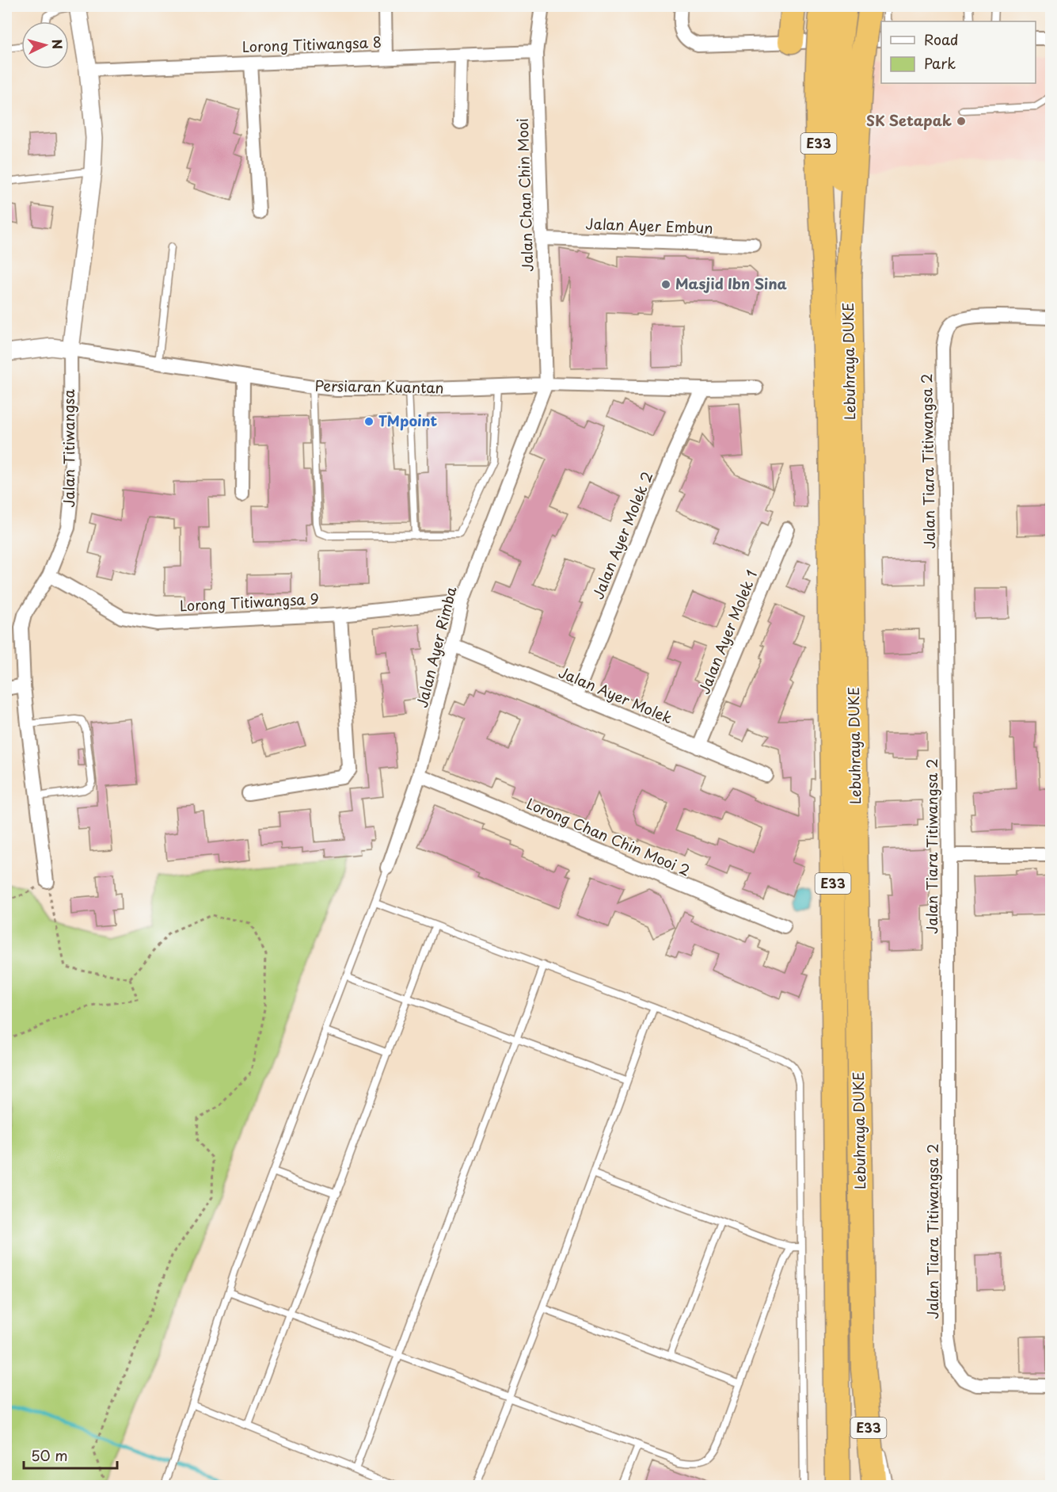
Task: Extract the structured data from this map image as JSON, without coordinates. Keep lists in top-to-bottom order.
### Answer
{
  "streets": {
    "highway": ["E33", "Lebuhraya DUKE"],
    "street": [
      "Lorong Titiwangsa 8",
      "Jalan Chan Chin Mooi",
      "Jalan Ayer Embun",
      "Persiaran Kuantan",
      "Jalan Titiwangsa",
      "Jalan Tiara Titiwangsa 2",
      "Jalan Ayer Molek 2",
      "Lorong Titiwangsa 9",
      "Jalan Ayer Molek 1",
      "Jalan Ayer Rimba",
      "Jalan Ayer Molek",
      "Lorong Chan Chin Mooi 2"
    ]
  },
  "crossings": [
    ["Lorong Titiwangsa 8", "Jalan Chan Chin Mooi"],
    ["Lorong Titiwangsa 8", "Jalan Titiwangsa"],
    ["Jalan Chan Chin Mooi", "Jalan Ayer Embun"],
    ["Jalan Chan Chin Mooi", "Persiaran Kuantan"],
    ["Jalan Chan Chin Mooi", "Jalan Ayer Rimba"],
    ["Persiaran Kuantan", "Jalan Titiwangsa"],
    ["Persiaran Kuantan", "Jalan Ayer Molek 2"],
    ["Persiaran Kuantan", "Jalan Ayer Rimba"],
    ["Jalan Titiwangsa", "Lorong Titiwangsa 9"],
    ["Jalan Ayer Molek 2", "Jalan Ayer Molek"],
    ["Lorong Titiwangsa 9", "Jalan Ayer Rimba"],
    ["Jalan Ayer Molek 1", "Jalan Ayer Molek"],
    ["Jalan Ayer Rimba", "Jalan Ayer Molek"],
    ["Jalan Ayer Rimba", "Lorong Chan Chin Mooi 2"]
  ],
  "places": ["SK Setapak", "Masjid Ibn Sina", "TMpoint"],
  "legend": ["Road", "Park"],
  "scale_bar": "50 m",
  "north": "right"
}
